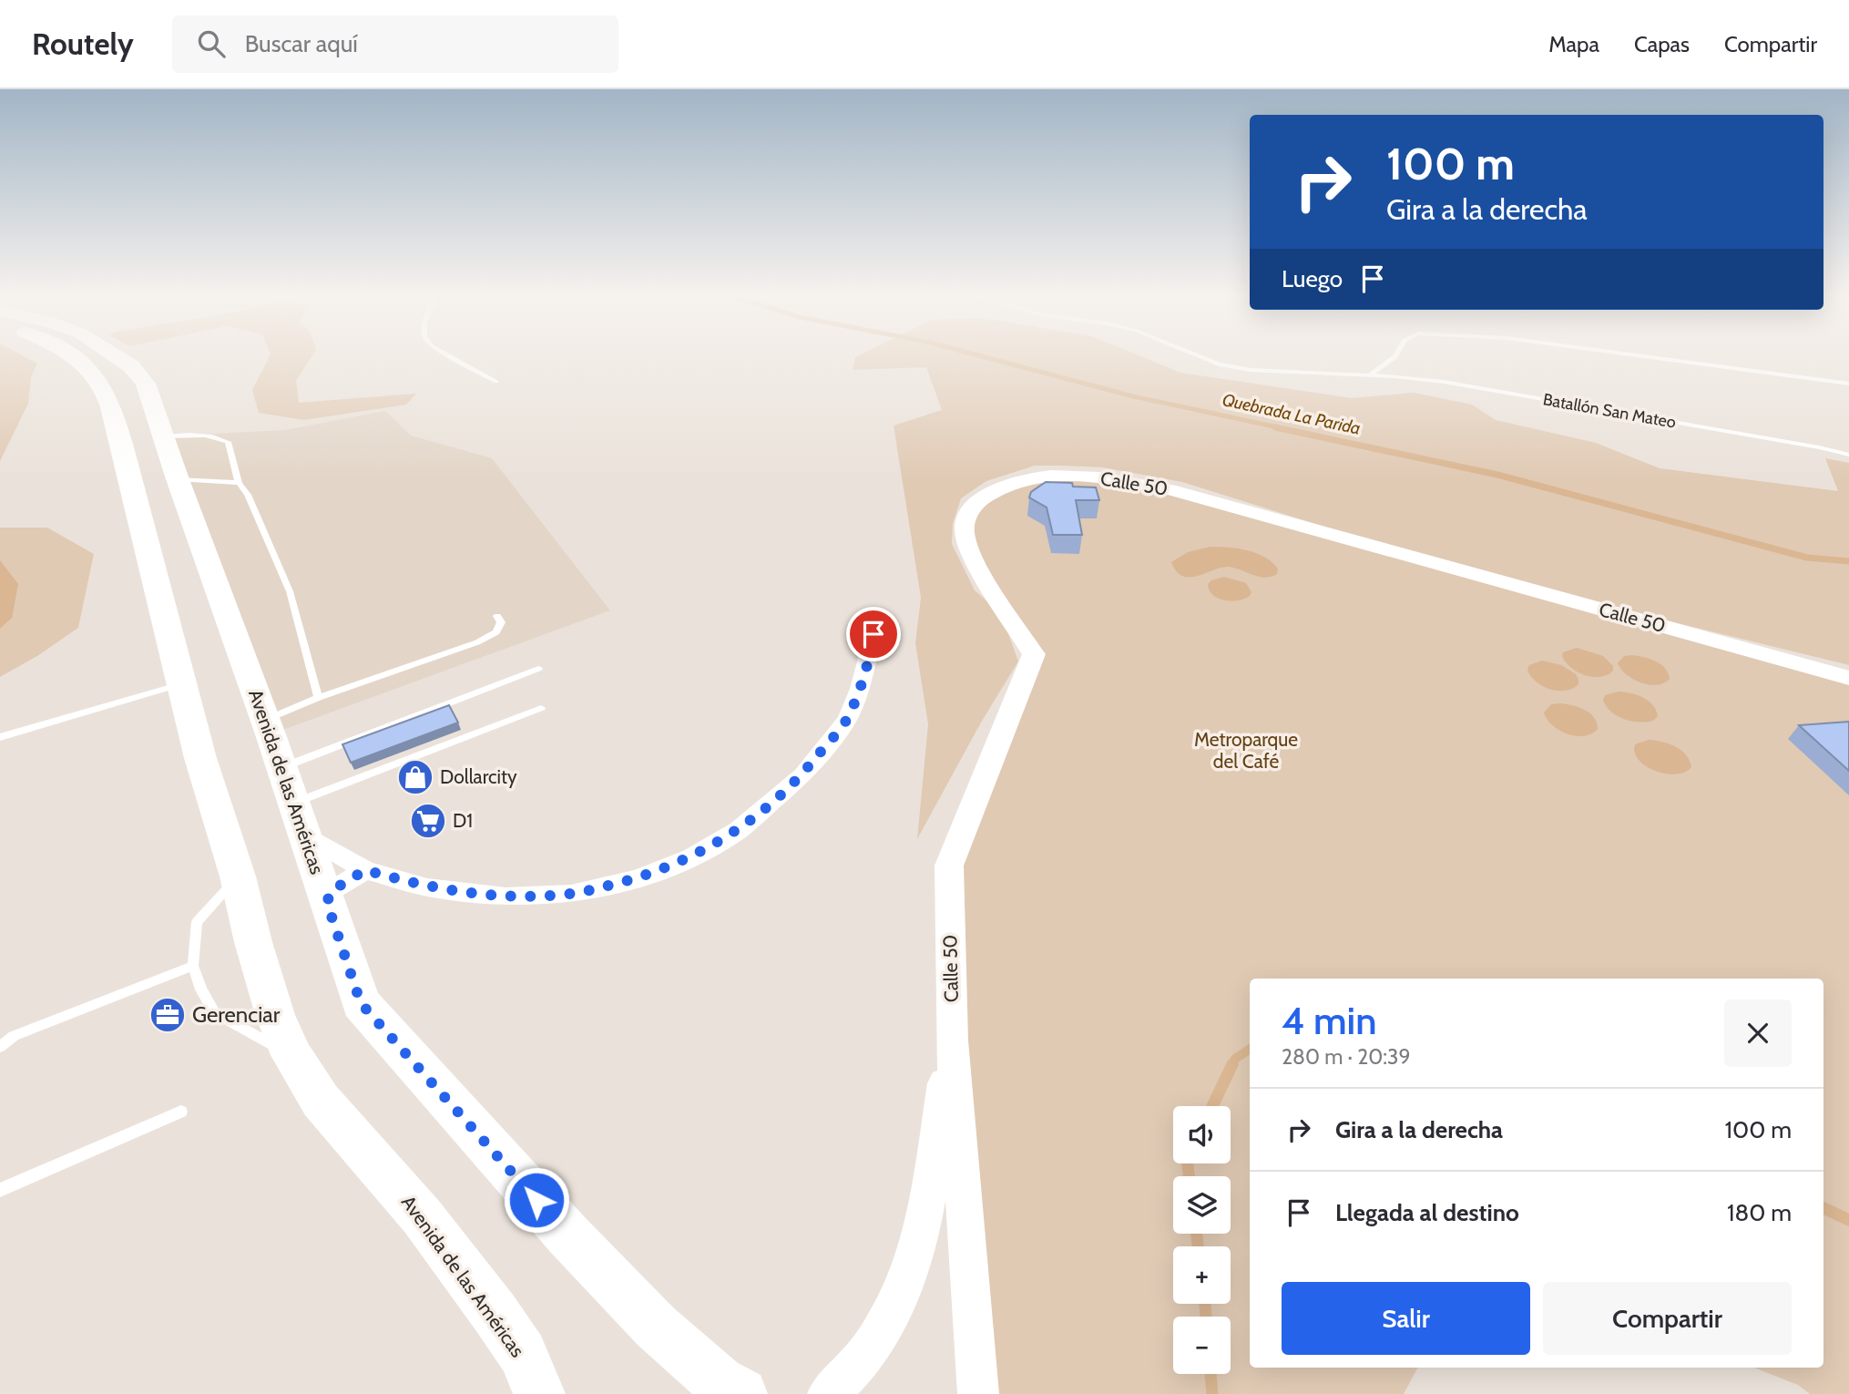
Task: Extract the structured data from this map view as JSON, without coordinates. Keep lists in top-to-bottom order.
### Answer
{
  "streets": {
    "main road": ["Avenida de las Américas"],
    "street": ["Calle 50"],
    "lane": ["Batallón San Mateo"]
  },
  "water": ["Quebrada La Parida"],
  "parks": ["Metroparque del Café"],
  "places": {
    "shop": ["Dollarcity"],
    "supermarket": ["D1"],
    "office": ["Gerenciar"]
  },
  "page": {
    "header": "Routely",
    "search": "Buscar aquí",
    "nav": ["Mapa", "Capas", "Compartir"],
    "turn": ["100 m", "Gira a la derecha"],
    "then": "Luego",
    "heading": ["4 min", "280 m · 20:39"],
    "list": [
      {
        "name": "Gira a la derecha",
        "value": "100 m"
      },
      {
        "name": "Llegada al destino",
        "value": "180 m"
      }
    ],
    "map_buttons": ["+", "−"],
    "buttons": ["Salir", "Compartir"]
  }
}
